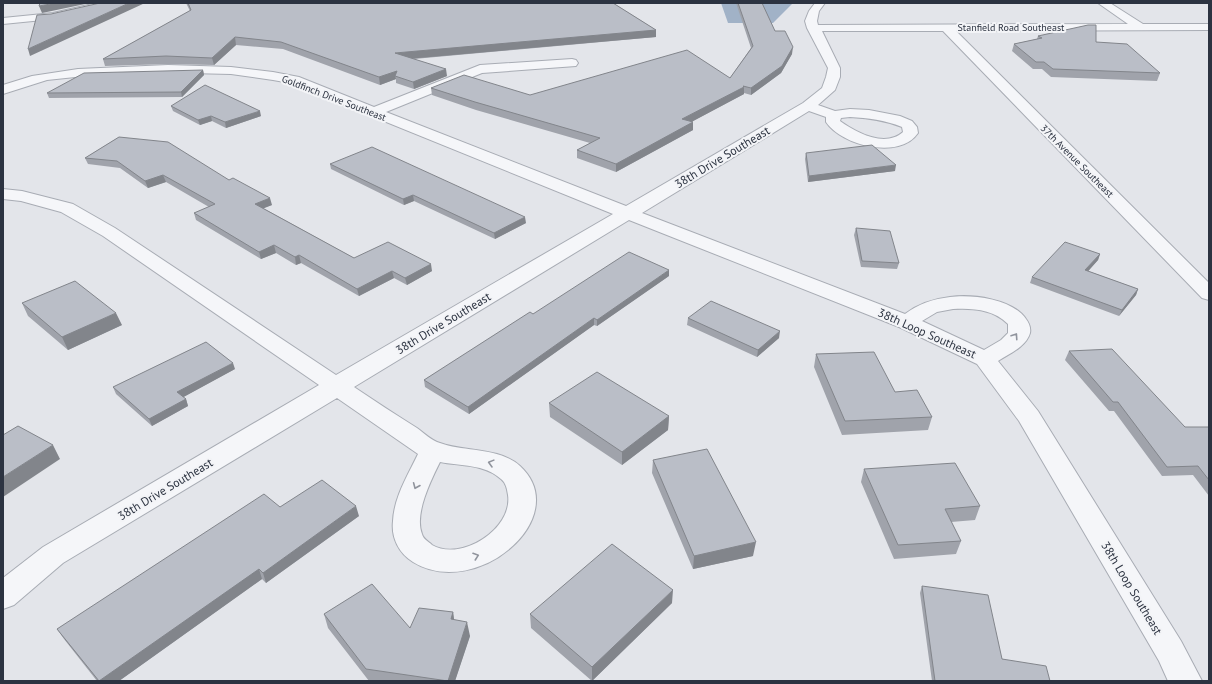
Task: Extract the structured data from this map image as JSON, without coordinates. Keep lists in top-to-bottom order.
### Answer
{
  "streets": {
    "street": [
      "Stanfield Road Southeast",
      "Goldfinch Drive Southeast",
      "38th Drive Southeast",
      "37th Avenue Southeast",
      "38th Loop Southeast"
    ]
  },
  "crossings": [
    ["Stanfield Road Southeast", "38th Drive Southeast"],
    ["Stanfield Road Southeast", "37th Avenue Southeast"],
    ["Goldfinch Drive Southeast", "38th Drive Southeast"],
    ["Goldfinch Drive Southeast", "38th Loop Southeast"],
    ["38th Drive Southeast", "38th Loop Southeast"]
  ]
}
